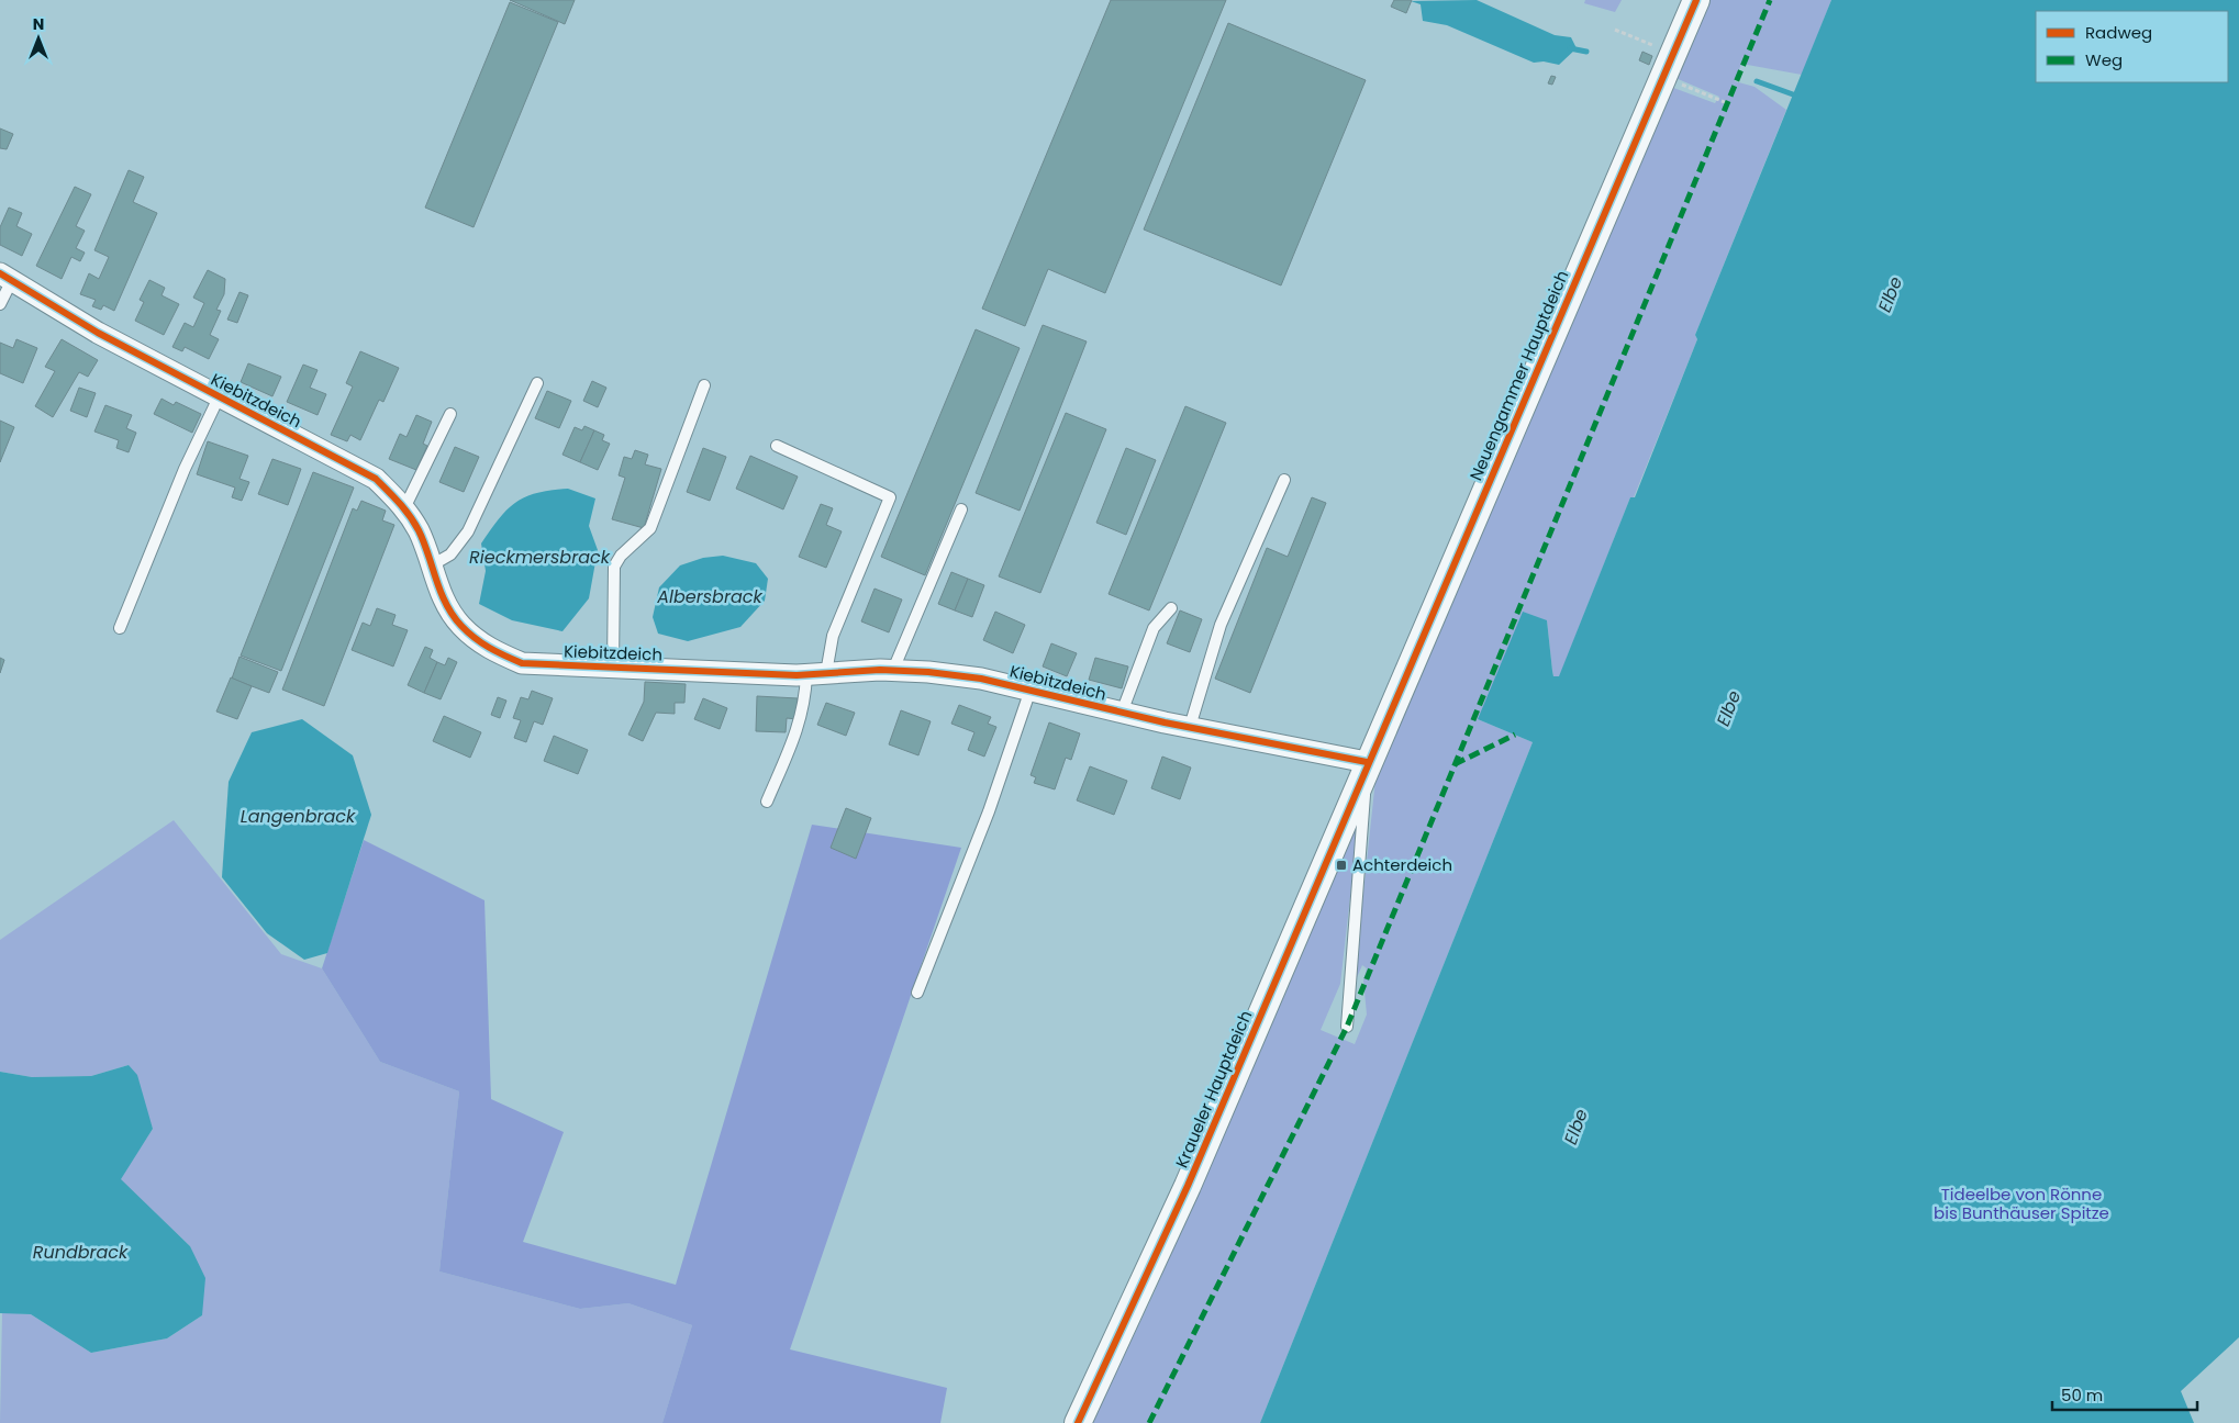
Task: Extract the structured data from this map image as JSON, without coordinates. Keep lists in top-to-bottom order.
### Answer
{
  "streets": {
    "street": ["Neuengammer Hauptdeich", "Kiebitzdeich", "Kraueler Hauptdeich"]
  },
  "crossings": [
    ["Neuengammer Hauptdeich", "Kiebitzdeich"],
    ["Neuengammer Hauptdeich", "Kraueler Hauptdeich"],
    ["Kiebitzdeich", "Kraueler Hauptdeich"]
  ],
  "water": [
    "Elbe",
    "Rieckmersbrack",
    "Albersbrack",
    "Langenbrack",
    "Rundbrack"
  ],
  "parks": ["Tideelbe von Rönne bis Bunthäuser Spitze"],
  "places": {
    "transit": ["Achterdeich"]
  },
  "legend": ["Radweg", "Weg"],
  "scale_bar": "50 m",
  "north": "top"
}
